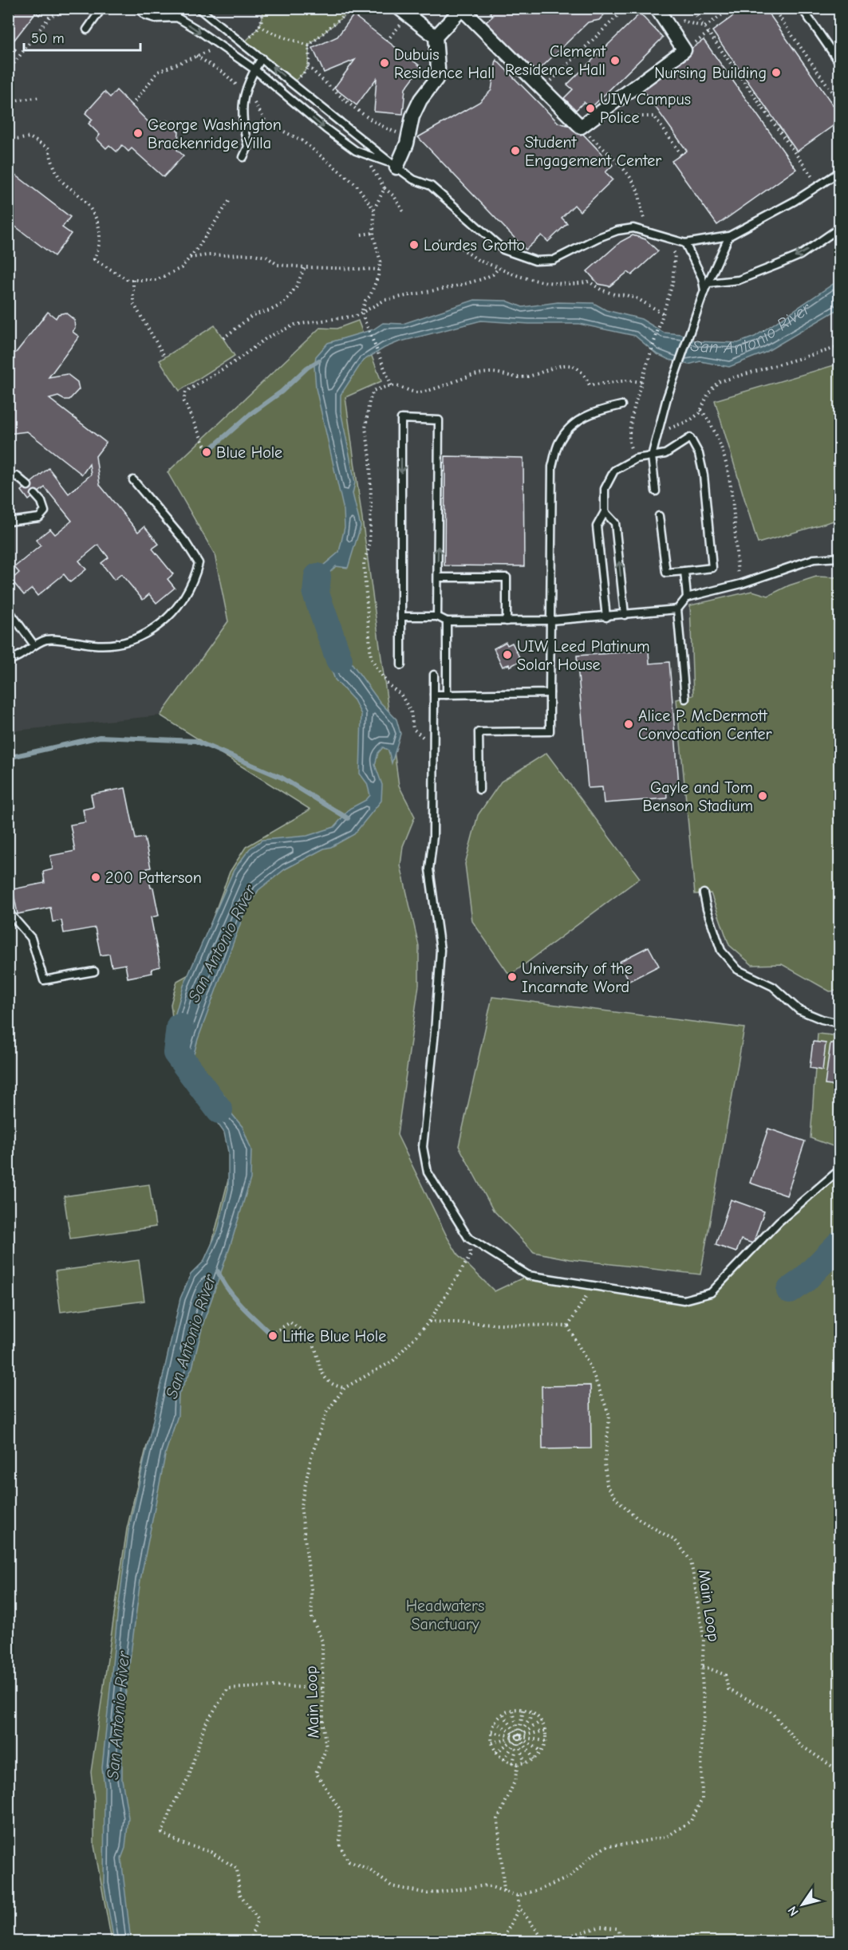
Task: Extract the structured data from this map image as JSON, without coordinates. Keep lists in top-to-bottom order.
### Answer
{
  "streets": {
    "path": ["Main Loop"]
  },
  "water": ["San Antonio River"],
  "parks": ["Headwaters Sanctuary"],
  "places": [
    "Clement Residence Hall",
    "Dubuis Residence Hall",
    "Nursing Building",
    "UIW Campus Police",
    "George Washington Brackenridge Villa",
    "Student Engagement Center",
    "Lourdes Grotto",
    "Blue Hole",
    "UIW Leed Platinum Solar House",
    "Alice P. McDermott Convocation Center",
    "Gayle and Tom Benson Stadium",
    "200 Patterson",
    "University of the Incarnate Word",
    "Little Blue Hole"
  ],
  "scale_bar": "50 m",
  "north": "bottom left"
}
